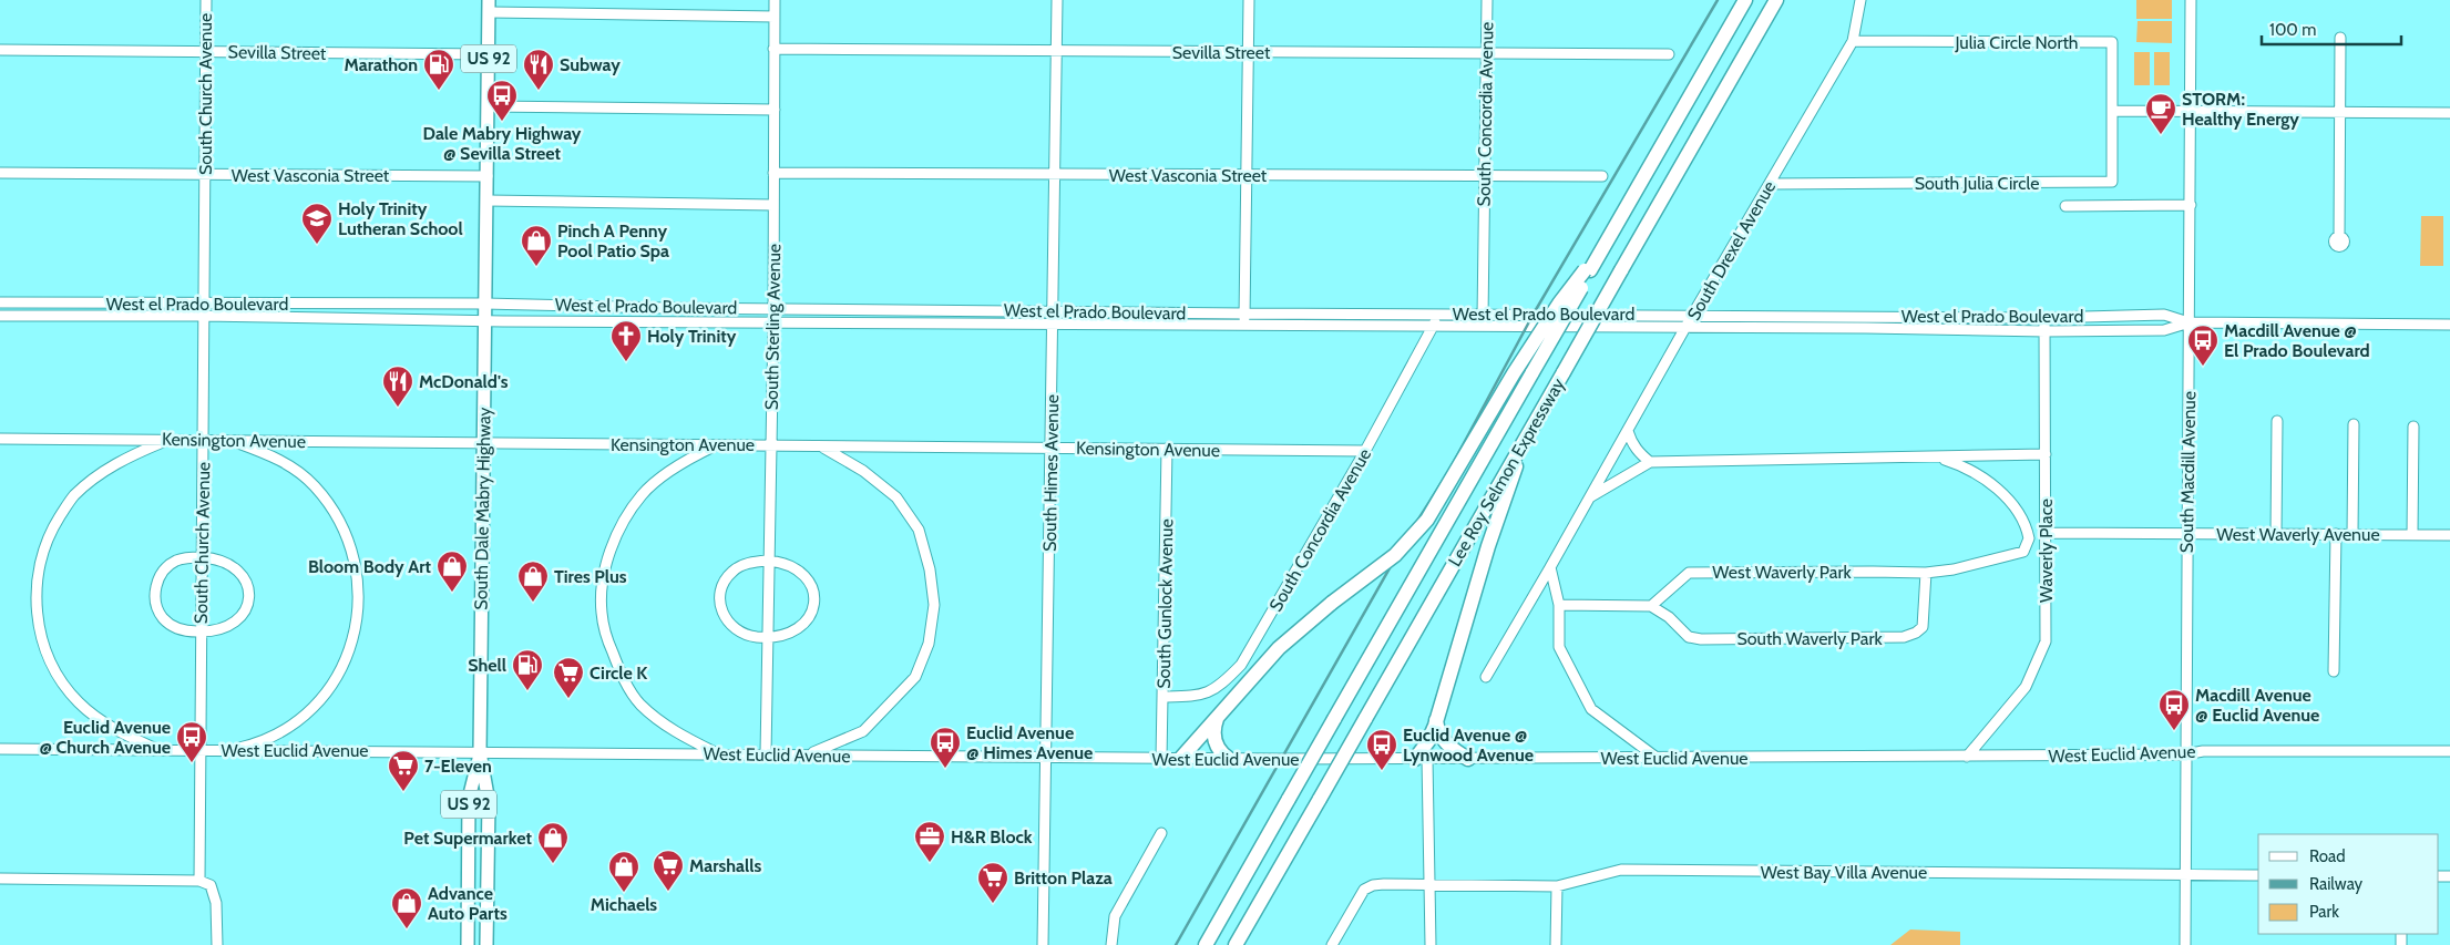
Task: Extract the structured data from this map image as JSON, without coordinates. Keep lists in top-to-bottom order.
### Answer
{
  "streets": {
    "highway": ["Lee Roy Selmon Expressway"],
    "main road": ["US 92", "South Dale Mabry Highway"],
    "street": [
      "Julia Circle North",
      "Sevilla Street",
      "South Church Avenue",
      "South Concordia Avenue",
      "West Vasconia Street",
      "South Julia Circle",
      "South Drexel Avenue",
      "West el Prado Boulevard",
      "South Sterling Avenue",
      "Kensington Avenue",
      "South Macdill Avenue",
      "South Himes Avenue",
      "West Waverly Avenue",
      "Waverly Place",
      "West Waverly Park",
      "South Gunlock Avenue",
      "South Waverly Park",
      "West Euclid Avenue",
      "West Bay Villa Avenue"
    ]
  },
  "crossings": [
    ["Julia Circle North", "South Julia Circle"],
    ["Julia Circle North", "South Drexel Avenue"],
    ["Sevilla Street", "South Church Avenue"],
    ["Sevilla Street", "South Concordia Avenue"],
    ["Sevilla Street", "South Sterling Avenue"],
    ["Sevilla Street", "South Himes Avenue"],
    ["Sevilla Street", "South Dale Mabry Highway"],
    ["South Church Avenue", "West Vasconia Street"],
    ["South Church Avenue", "West el Prado Boulevard"],
    ["South Church Avenue", "Kensington Avenue"],
    ["South Church Avenue", "West Euclid Avenue"],
    ["South Concordia Avenue", "West Vasconia Street"],
    ["South Concordia Avenue", "West el Prado Boulevard"],
    ["South Concordia Avenue", "Kensington Avenue"],
    ["South Concordia Avenue", "South Gunlock Avenue"],
    ["West Vasconia Street", "South Sterling Avenue"],
    ["West Vasconia Street", "South Himes Avenue"],
    ["West Vasconia Street", "South Dale Mabry Highway"],
    ["South Julia Circle", "South Drexel Avenue"],
    ["South Drexel Avenue", "West el Prado Boulevard"],
    ["West el Prado Boulevard", "South Sterling Avenue"],
    ["West el Prado Boulevard", "South Macdill Avenue"],
    ["West el Prado Boulevard", "South Himes Avenue"],
    ["West el Prado Boulevard", "South Dale Mabry Highway"],
    ["West el Prado Boulevard", "Waverly Place"],
    ["South Sterling Avenue", "Kensington Avenue"],
    ["South Sterling Avenue", "West Euclid Avenue"],
    ["Kensington Avenue", "South Himes Avenue"],
    ["Kensington Avenue", "South Dale Mabry Highway"],
    ["Kensington Avenue", "South Gunlock Avenue"],
    ["South Macdill Avenue", "West Waverly Avenue"],
    ["South Macdill Avenue", "West Euclid Avenue"],
    ["South Macdill Avenue", "West Bay Villa Avenue"],
    ["South Himes Avenue", "West Euclid Avenue"],
    ["South Dale Mabry Highway", "West Euclid Avenue"],
    ["West Waverly Avenue", "Waverly Place"],
    ["Waverly Place", "West Euclid Avenue"],
    ["West Waverly Park", "South Waverly Park"],
    ["South Gunlock Avenue", "West Euclid Avenue"]
  ],
  "places": {
    "fuel station": ["Marathon", "Shell"],
    "restaurant": ["Subway", "McDonald's"],
    "bus stop": [
      "Dale Mabry Highway @ Sevilla Street",
      "Macdill Avenue @ El Prado Boulevard",
      "Macdill Avenue @ Euclid Avenue",
      "Euclid Avenue @ Church Avenue",
      "Euclid Avenue @ Himes Avenue",
      "Euclid Avenue @ Lynwood Avenue"
    ],
    "cafe": ["STORM: Healthy Energy"],
    "school or university": ["Holy Trinity Lutheran School"],
    "shop": [
      "Pinch A Penny Pool Patio Spa",
      "Bloom Body Art",
      "Tires Plus",
      "Pet Supermarket",
      "Michaels",
      "Advance Auto Parts"
    ],
    "church": ["Holy Trinity"],
    "supermarket": [
      "Circle K",
      "7-Eleven",
      "Marshalls",
      "Britton Plaza"
    ],
    "office": ["H&R Block"]
  },
  "legend": ["Road", "Railway", "Park"],
  "scale_bar": "100 m"
}
